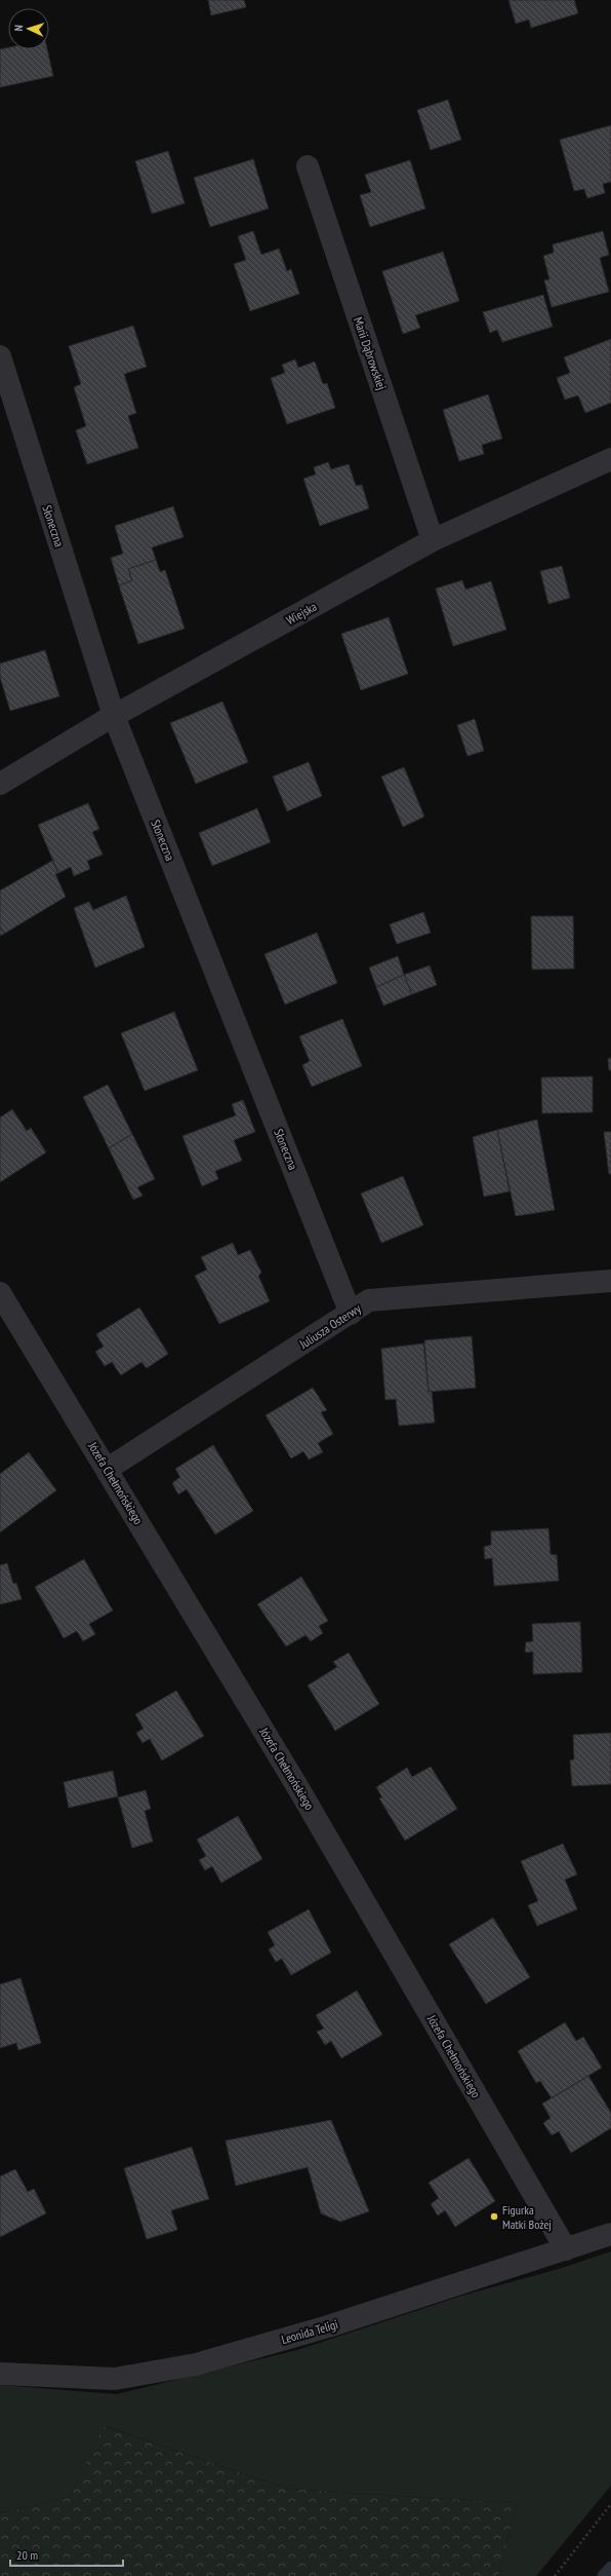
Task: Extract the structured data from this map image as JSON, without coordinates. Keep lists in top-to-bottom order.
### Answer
{
  "streets": {
    "street": [
      "Marii Dąbrowskiej",
      "Słoneczna",
      "Wiejska",
      "Juliusza Osterwy",
      "Józefa Chełmońskiego",
      "Leonida Teligi"
    ]
  },
  "crossings": [
    ["Marii Dąbrowskiej", "Wiejska"],
    ["Słoneczna", "Wiejska"],
    ["Słoneczna", "Juliusza Osterwy"],
    ["Juliusza Osterwy", "Józefa Chełmońskiego"],
    ["Józefa Chełmońskiego", "Leonida Teligi"]
  ],
  "places": ["Figurka Matki Bożej"],
  "scale_bar": "20 m",
  "north": "left"
}
